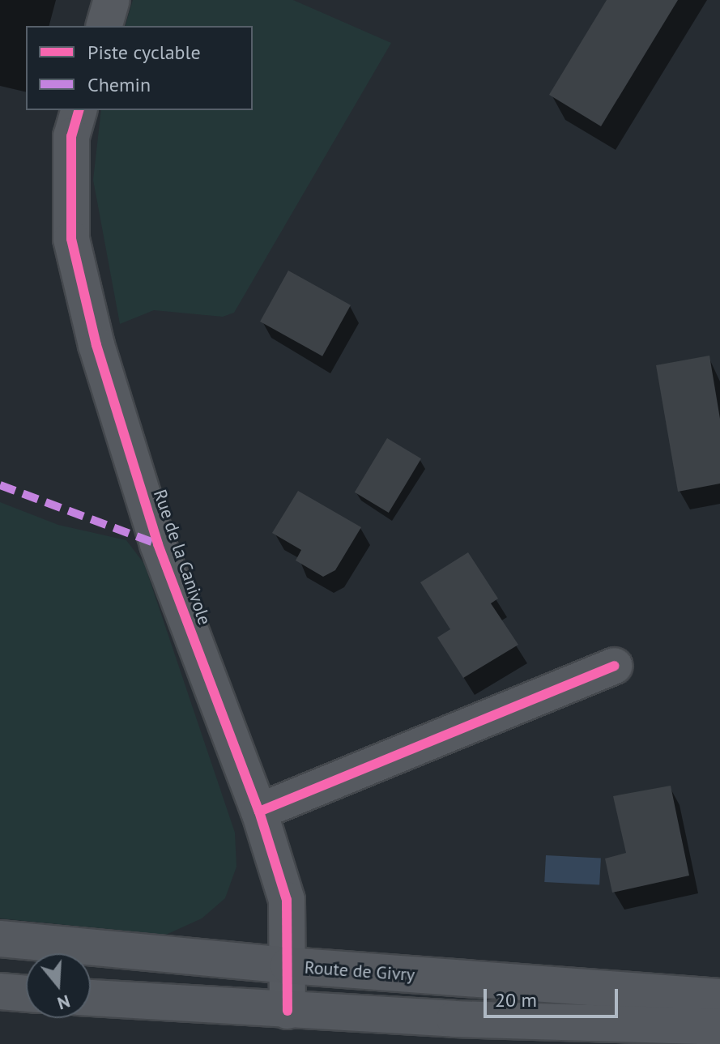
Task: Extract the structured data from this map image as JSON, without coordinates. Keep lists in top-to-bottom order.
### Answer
{
  "streets": {
    "main road": ["Route de Givry"],
    "street": ["Rue de la Canivole"]
  },
  "crossings": [
    ["Rue de la Canivole", "Route de Givry"]
  ],
  "legend": ["Piste cyclable", "Chemin"],
  "scale_bar": "20 m",
  "north": "bottom"
}
